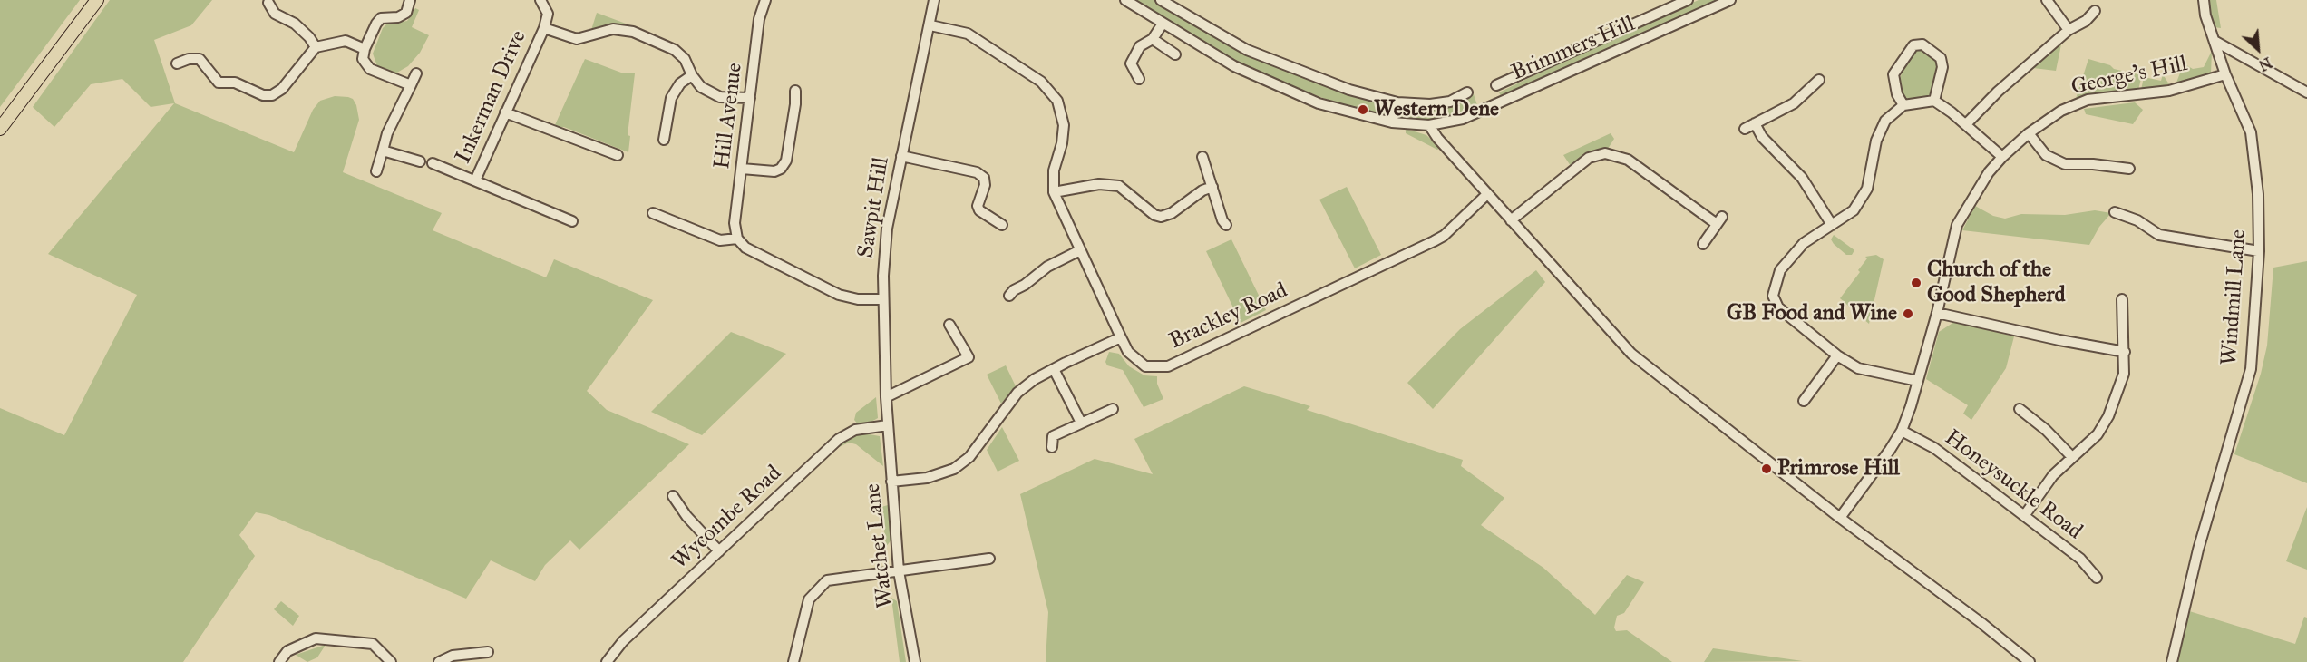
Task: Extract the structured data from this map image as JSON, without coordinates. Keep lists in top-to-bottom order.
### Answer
{
  "streets": {
    "street": [
      "Brimmers Hill",
      "George's Hill",
      "Inkerman Drive",
      "Hill Avenue",
      "Sawpit Hill",
      "Windmill Lane",
      "Brackley Road",
      "Honeysuckle Road",
      "Wycombe Road",
      "Watchet Lane"
    ]
  },
  "crossings": [
    ["George's Hill", "Windmill Lane"],
    ["George's Hill", "Honeysuckle Road"],
    ["Sawpit Hill", "Wycombe Road"],
    ["Sawpit Hill", "Watchet Lane"],
    ["Wycombe Road", "Watchet Lane"]
  ],
  "places": [
    "Western Dene",
    "Church of the Good Shepherd",
    "GB Food and Wine",
    "Primrose Hill"
  ],
  "north": "bottom right"
}
